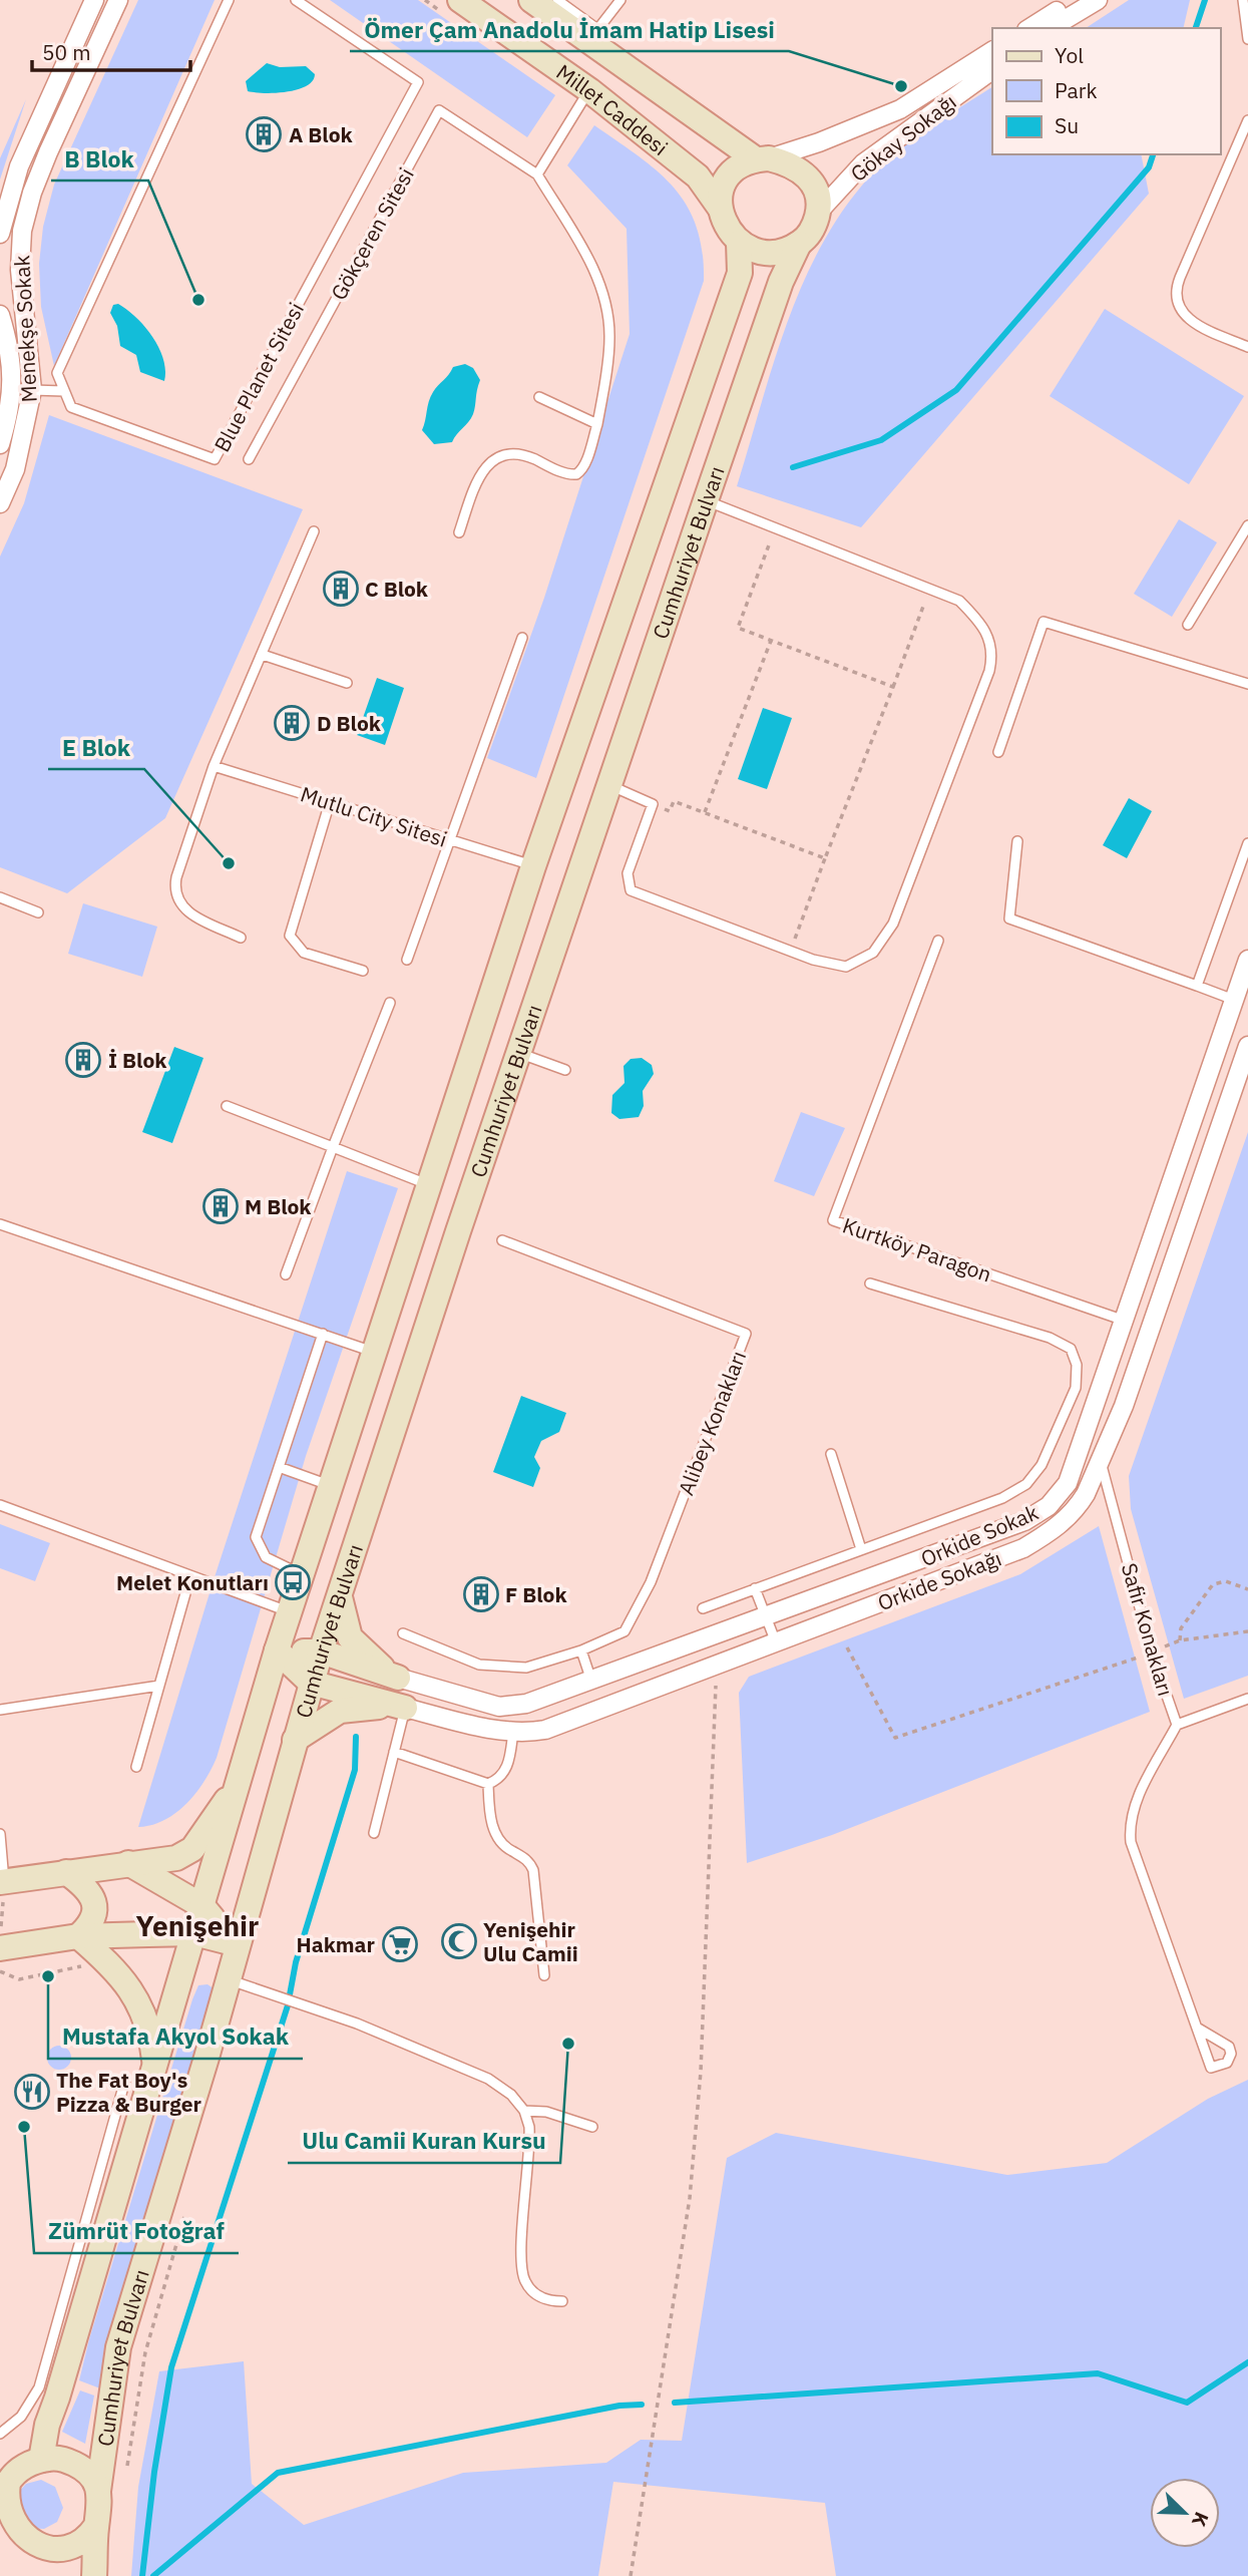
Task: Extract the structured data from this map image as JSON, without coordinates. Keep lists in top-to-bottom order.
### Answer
{
  "streets": {
    "street": [
      "Millet Caddesi",
      "Gökay Sokağı",
      "Menekşe Sokak",
      "Cumhuriyet Bulvarı",
      "Orkide Sokak",
      "Orkide Sokağı"
    ],
    "lane": [
      "Gökçeren Sitesi",
      "Blue Planet Sitesi",
      "Mutlu City Sitesi",
      "Kurtköy Paragon",
      "Alibey Konakları",
      "Safir Konakları"
    ]
  },
  "crossings": [
    ["Millet Caddesi", "Gökay Sokağı"],
    ["Millet Caddesi", "Cumhuriyet Bulvarı"],
    ["Gökay Sokağı", "Cumhuriyet Bulvarı"],
    ["Cumhuriyet Bulvarı", "Mutlu City Sitesi"],
    ["Kurtköy Paragon", "Orkide Sokak"],
    ["Orkide Sokağı", "Safir Konakları"]
  ],
  "districts": ["Yenişehir"],
  "places": {
    "other": [
      "Ömer Çam Anadolu İmam Hatip Lisesi",
      "B Blok",
      "E Blok",
      "Mustafa Akyol Sokak",
      "Ulu Camii Kuran Kursu",
      "Zümrüt Fotoğraf"
    ],
    "building": [
      "A Blok",
      "C Blok",
      "D Blok",
      "İ Blok",
      "M Blok",
      "F Blok"
    ],
    "bus stop": ["Melet Konutları"],
    "mosque": ["Yenişehir Ulu Camii"],
    "supermarket": ["Hakmar"],
    "restaurant": ["The Fat Boy's Pizza & Burger"]
  },
  "legend": ["Yol", "Park", "Su"],
  "scale_bar": "50 m",
  "north": "bottom right"
}
